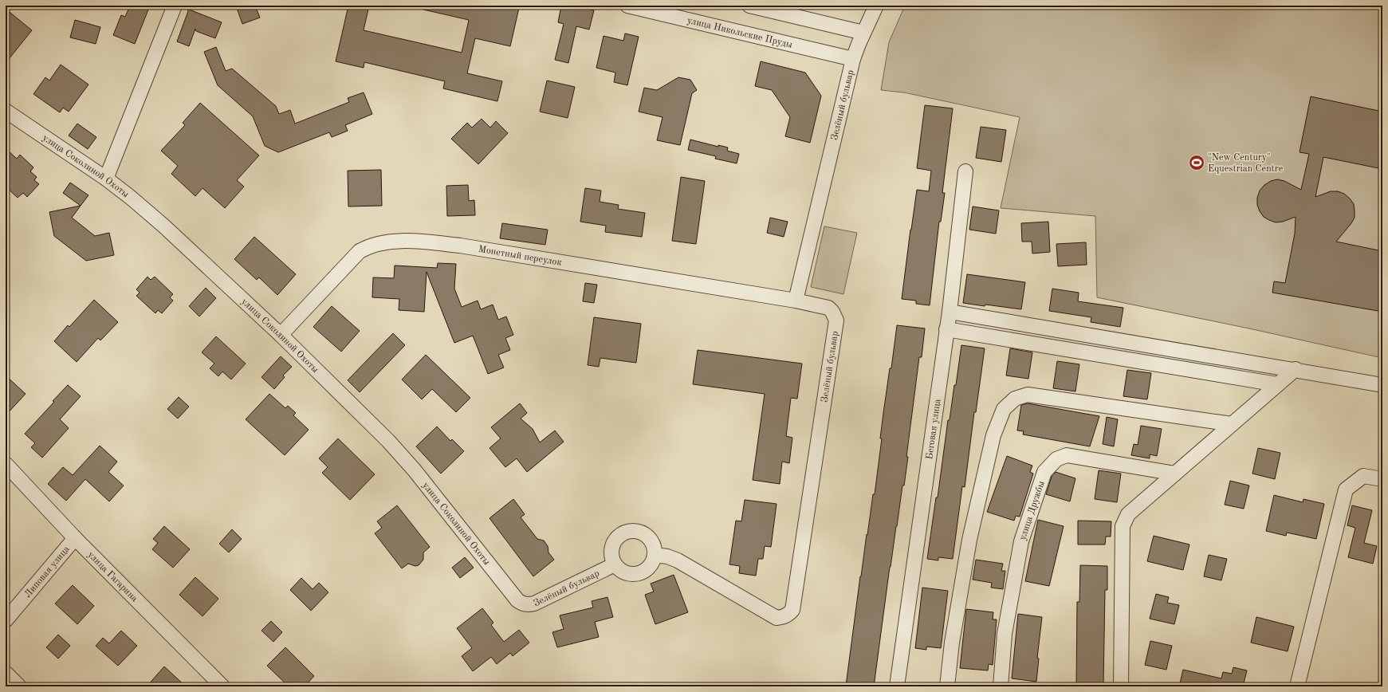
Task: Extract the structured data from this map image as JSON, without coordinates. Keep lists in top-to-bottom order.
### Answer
{
  "streets": {
    "street": [
      "улица Никольские Пруды",
      "Зелёный бульвар",
      "улица Соколиной Охоты",
      "Монетный переулок",
      "Беговая улица",
      "улица Дружбы",
      "Липовая улица",
      "улица Гагарина"
    ]
  },
  "crossings": [
    ["улица Никольские Пруды", "Зелёный бульвар"],
    ["Зелёный бульвар", "улица Соколиной Охоты"],
    ["Зелёный бульвар", "Монетный переулок"],
    ["улица Соколиной Охоты", "Монетный переулок"],
    ["Липовая улица", "улица Гагарина"]
  ],
  "places": {
    "sports": ["\"New Century\" Equestrian Centre"]
  }
}
